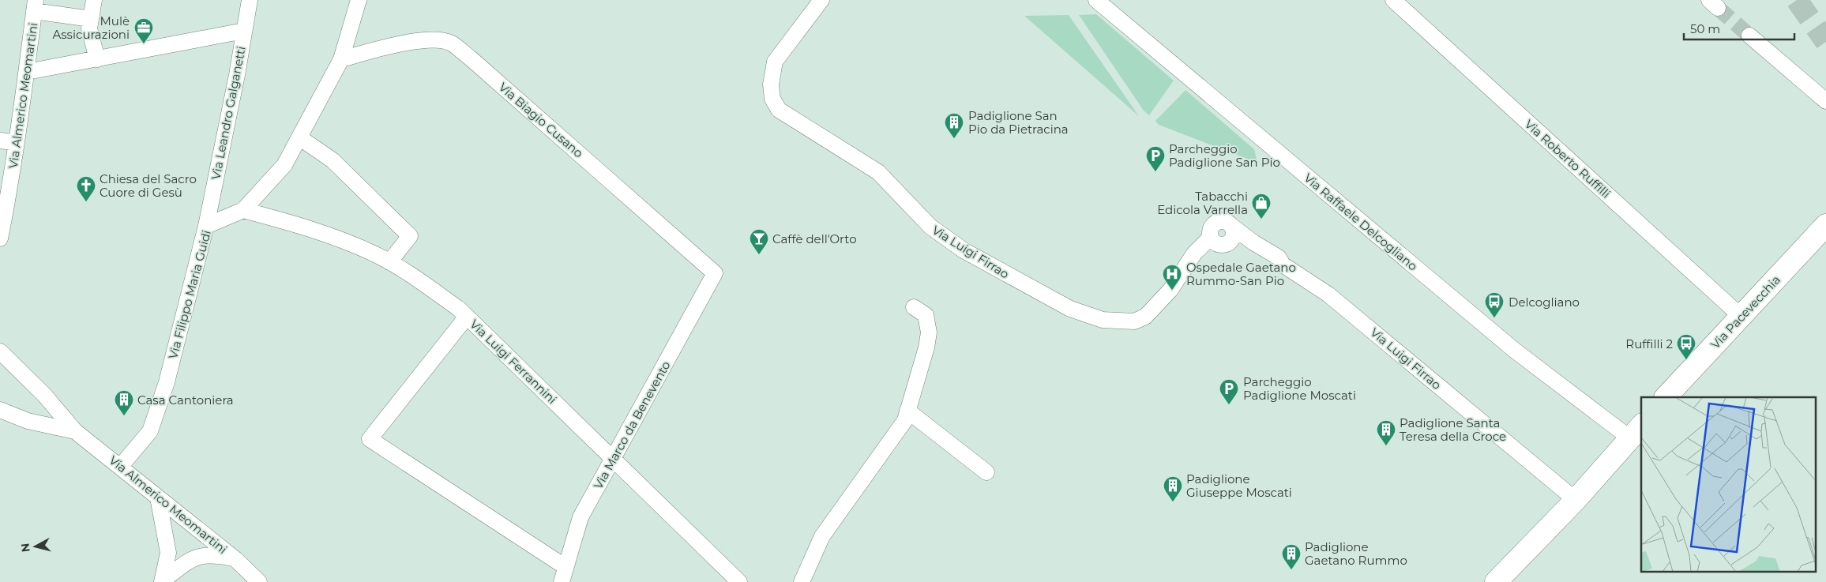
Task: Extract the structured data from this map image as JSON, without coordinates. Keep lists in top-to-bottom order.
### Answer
{
  "streets": {
    "street": [
      "Via Almerico Meomartini",
      "Via Leandro Galganetti",
      "Via Biagio Cusano",
      "Via Roberto Ruffilli",
      "Via Raffaele Delcogliano",
      "Via Luigi Firrao",
      "Via Filippo Maria Guidi",
      "Via Pacevecchia",
      "Via Luigi Ferrannini",
      "Via Marco da Benevento"
    ]
  },
  "crossings": [
    ["Via Almerico Meomartini", "Via Filippo Maria Guidi"],
    ["Via Leandro Galganetti", "Via Filippo Maria Guidi"],
    ["Via Biagio Cusano", "Via Filippo Maria Guidi"],
    ["Via Biagio Cusano", "Via Marco da Benevento"],
    ["Via Roberto Ruffilli", "Via Pacevecchia"],
    ["Via Filippo Maria Guidi", "Via Luigi Ferrannini"],
    ["Via Luigi Ferrannini", "Via Marco da Benevento"]
  ],
  "places": {
    "office": ["Mulè Assicurazioni"],
    "building": [
      "Padiglione San Pio da Pietracina",
      "Casa Cantoniera",
      "Padiglione Santa Teresa della Croce",
      "Padiglione Giuseppe Moscati",
      "Padiglione Gaetano Rummo"
    ],
    "parking": ["Parcheggio Padiglione San Pio", "Parcheggio Padiglione Moscati"],
    "church": ["Chiesa del Sacro Cuore di Gesù"],
    "shop": ["Tabacchi Edicola Varrella"],
    "bar": ["Caffè dell'Orto"],
    "hospital": ["Ospedale Gaetano Rummo-San Pio"],
    "bus stop": ["Delcogliano", "Ruffilli 2"]
  },
  "scale_bar": "50 m",
  "north": "left"
}
